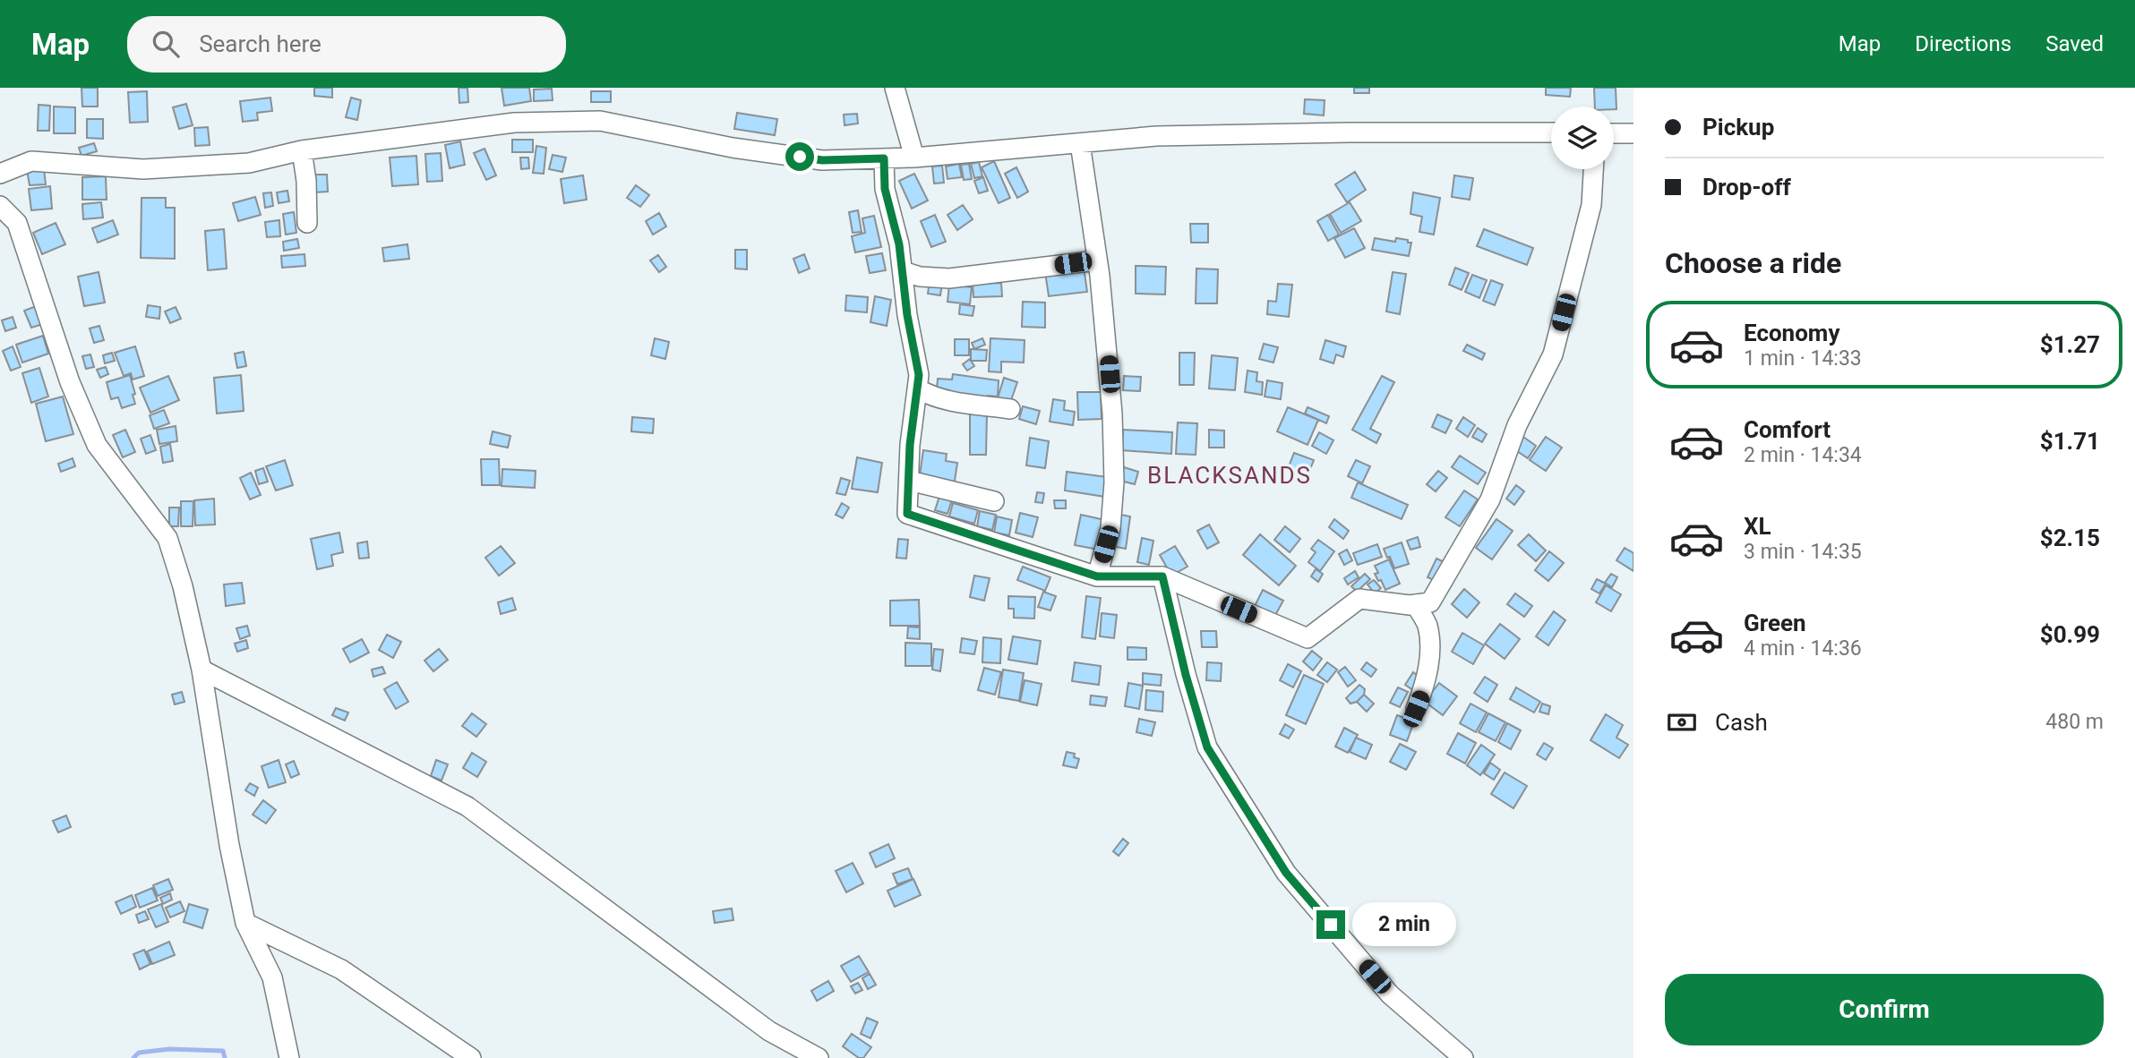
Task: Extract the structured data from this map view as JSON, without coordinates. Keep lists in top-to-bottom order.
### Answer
{
  "districts": ["BLACKSANDS"],
  "page": {
    "header": "Map",
    "search": "Search here",
    "nav": ["Map", "Directions", "Saved"],
    "banner": ["Pickup", "Drop-off"],
    "heading": "Choose a ride",
    "list": [
      {
        "name": "Economy",
        "note": "1 min · 14:33",
        "value": "$1.27"
      },
      {
        "name": "Comfort",
        "note": "2 min · 14:34",
        "value": "$1.71"
      },
      {
        "name": "XL",
        "note": "3 min · 14:35",
        "value": "$2.15"
      },
      {
        "name": "Green",
        "note": "4 min · 14:36",
        "value": "$0.99"
      }
    ],
    "pay": ["Cash", "480 m"],
    "bubble": "2 min",
    "buttons": "Confirm"
  }
}
